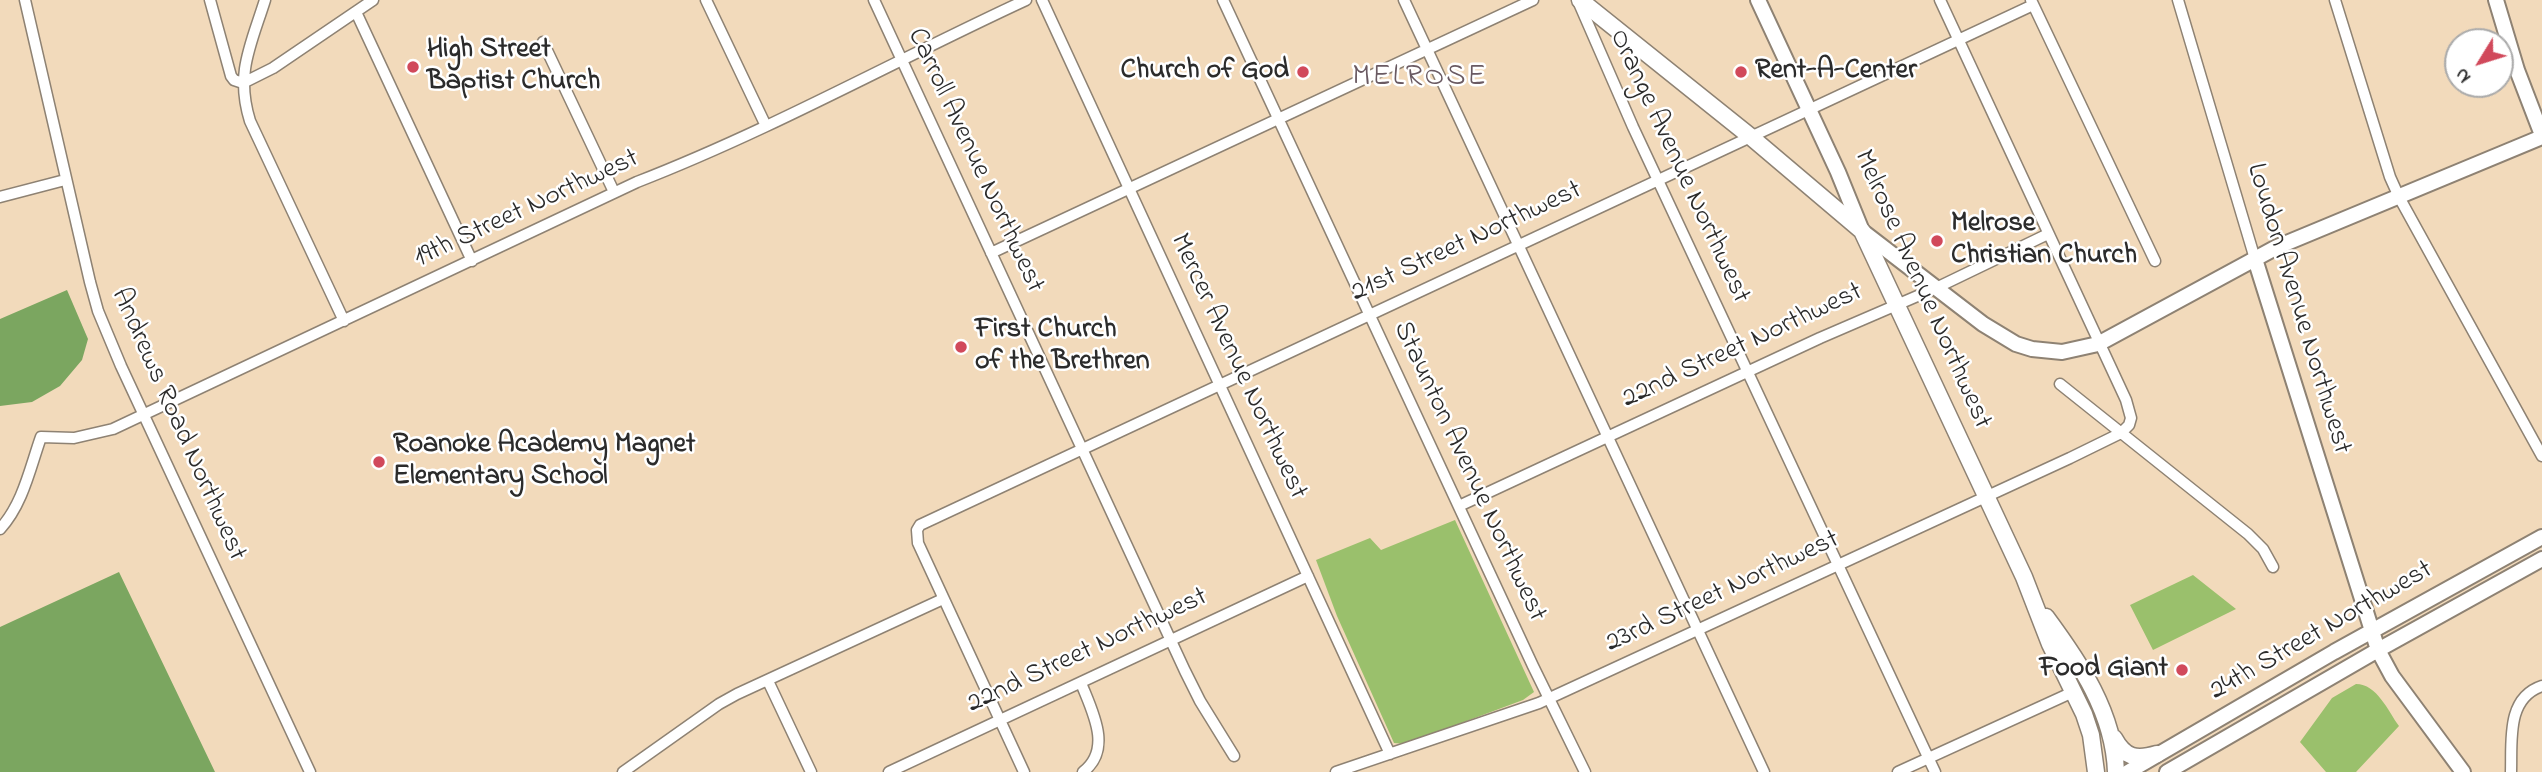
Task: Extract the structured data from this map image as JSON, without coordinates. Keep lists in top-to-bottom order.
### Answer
{
  "streets": {
    "main road": ["Melrose Avenue Northwest"],
    "street": [
      "Carroll Avenue Northwest",
      "Orange Avenue Northwest",
      "19th Street Northwest",
      "21st Street Northwest",
      "Loudon Avenue Northwest",
      "22nd Street Northwest",
      "Mercer Avenue Northwest",
      "Andrews Road Northwest",
      "Staunton Avenue Northwest",
      "23rd Street Northwest",
      "24th Street Northwest"
    ]
  },
  "crossings": [
    ["Carroll Avenue Northwest", "19th Street Northwest"],
    ["Carroll Avenue Northwest", "21st Street Northwest"],
    ["Carroll Avenue Northwest", "22nd Street Northwest"],
    ["Orange Avenue Northwest", "21st Street Northwest"],
    ["Orange Avenue Northwest", "22nd Street Northwest"],
    ["Orange Avenue Northwest", "23rd Street Northwest"],
    ["19th Street Northwest", "Andrews Road Northwest"],
    ["21st Street Northwest", "Melrose Avenue Northwest"],
    ["21st Street Northwest", "Mercer Avenue Northwest"],
    ["21st Street Northwest", "Staunton Avenue Northwest"],
    ["Melrose Avenue Northwest", "22nd Street Northwest"],
    ["Melrose Avenue Northwest", "23rd Street Northwest"],
    ["Loudon Avenue Northwest", "24th Street Northwest"],
    ["22nd Street Northwest", "Mercer Avenue Northwest"],
    ["22nd Street Northwest", "Staunton Avenue Northwest"],
    ["Mercer Avenue Northwest", "23rd Street Northwest"],
    ["Staunton Avenue Northwest", "23rd Street Northwest"]
  ],
  "districts": ["MELROSE"],
  "places": [
    "High Street Baptist Church",
    "Church of God",
    "Rent-A-Center",
    "Melrose Christian Church",
    "First Church of the Brethren",
    "Roanoke Academy Magnet Elementary School",
    "Food Giant"
  ],
  "north": "bottom left"
}
